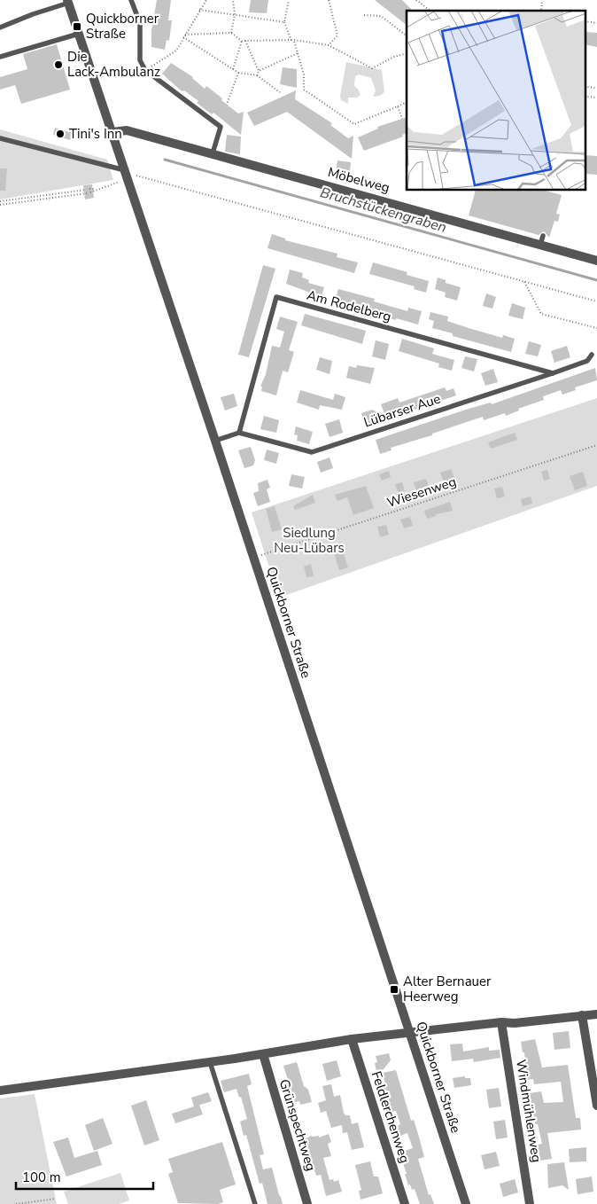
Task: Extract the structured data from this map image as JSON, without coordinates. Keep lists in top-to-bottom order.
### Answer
{
  "streets": {
    "street": [
      "Möbelweg",
      "Quickborner Straße",
      "Windmühlenweg",
      "Feldlerchenweg",
      "Grünspechtweg"
    ],
    "lane": ["Am Rodelberg", "Lübarser Aue"],
    "path": ["Wiesenweg"]
  },
  "crossings": [
    ["Möbelweg", "Quickborner Straße"],
    ["Am Rodelberg", "Lübarser Aue"],
    ["Wiesenweg", "Quickborner Straße"]
  ],
  "water": ["Bruchstückengraben"],
  "parks": ["Siedlung Neu-Lübars"],
  "places": {
    "transit": ["Quickborner Straße", "Alter Bernauer Heerweg"],
    "other": ["Die Lack-Ambulanz", "Tini's Inn"]
  },
  "scale_bar": "100 m"
}
